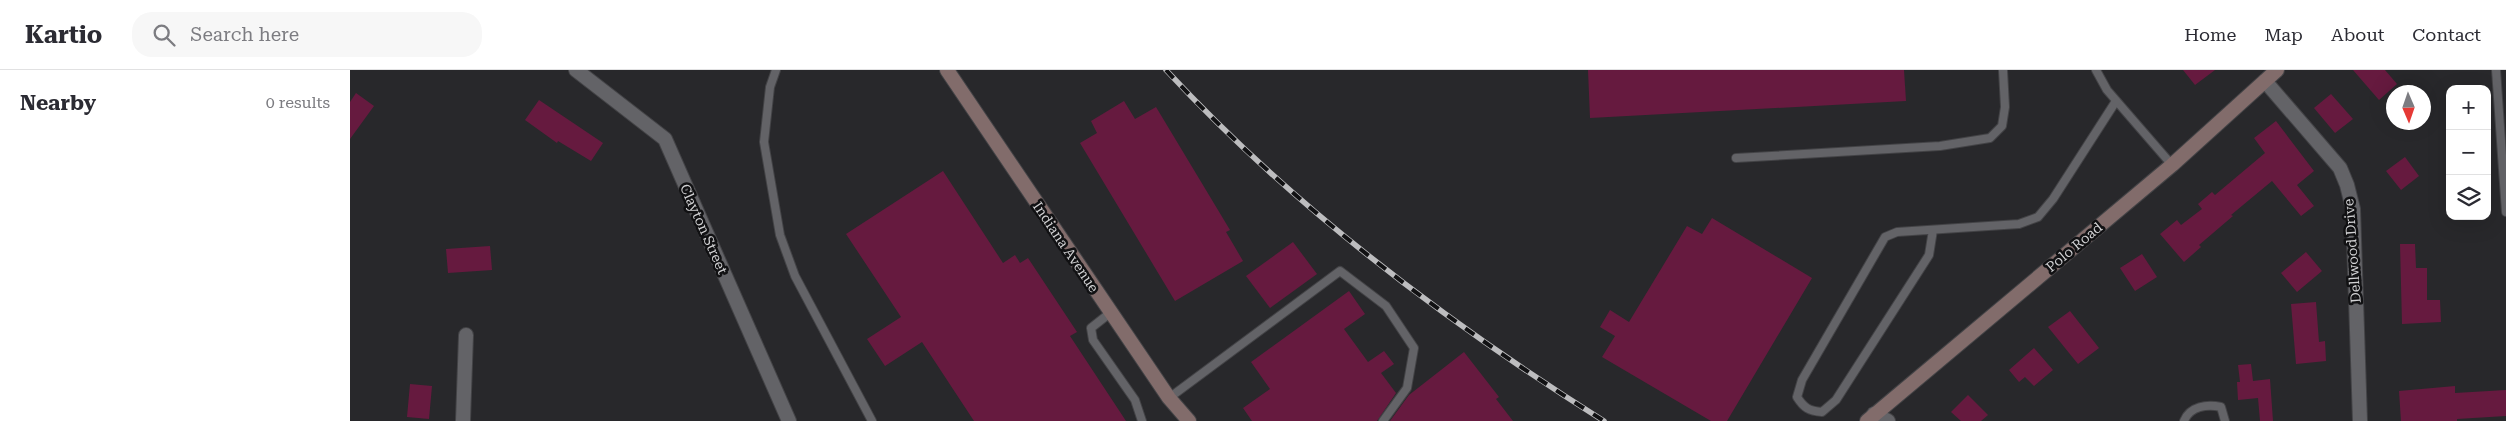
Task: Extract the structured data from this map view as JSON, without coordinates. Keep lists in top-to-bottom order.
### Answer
{
  "streets": {
    "main road": ["Indiana Avenue", "Polo Road"],
    "street": ["Clayton Street", "Dellwood Drive"]
  },
  "crossings": [
    ["Polo Road", "Dellwood Drive"]
  ],
  "north": "bottom",
  "page": {
    "header": "Kartio",
    "search": "Search here",
    "nav": [
      "Home",
      "Map",
      "About",
      "Contact"
    ],
    "heading": ["Nearby", "0 results"],
    "map_buttons": ["+", "−"]
  }
}
